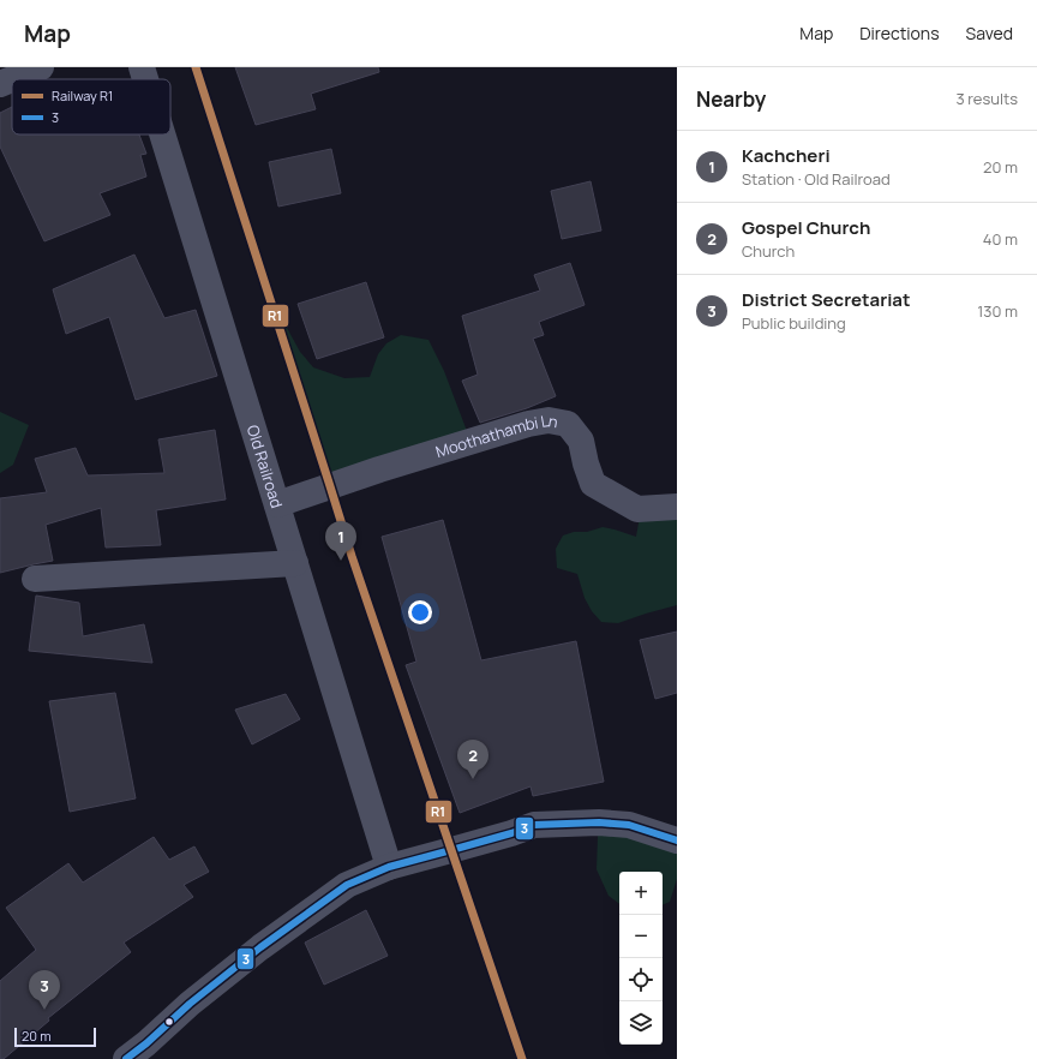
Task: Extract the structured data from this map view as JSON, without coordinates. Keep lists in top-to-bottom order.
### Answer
{
  "streets": {
    "street": ["Moothathambi Ln", "Old Railroad"]
  },
  "crossings": [
    ["Moothathambi Ln", "Old Railroad"]
  ],
  "lines": ["rail line R1", "transit line 3"],
  "legend": ["Railway R1", "3"],
  "scale_bar": "20 m",
  "page": {
    "header": "Map",
    "nav": ["Map", "Directions", "Saved"],
    "heading": ["Nearby", "3 results"],
    "list": [
      {
        "mark": "1",
        "name": "Kachcheri",
        "note": "Station · Old Railroad",
        "value": "20 m"
      },
      {
        "mark": "2",
        "name": "Gospel Church",
        "note": "Church",
        "value": "40 m"
      },
      {
        "mark": "3",
        "name": "District Secretariat",
        "note": "Public building",
        "value": "130 m"
      }
    ],
    "pins": ["1", "2", "3"],
    "map_buttons": ["+", "−"],
    "scale": "20 m"
  }
}
